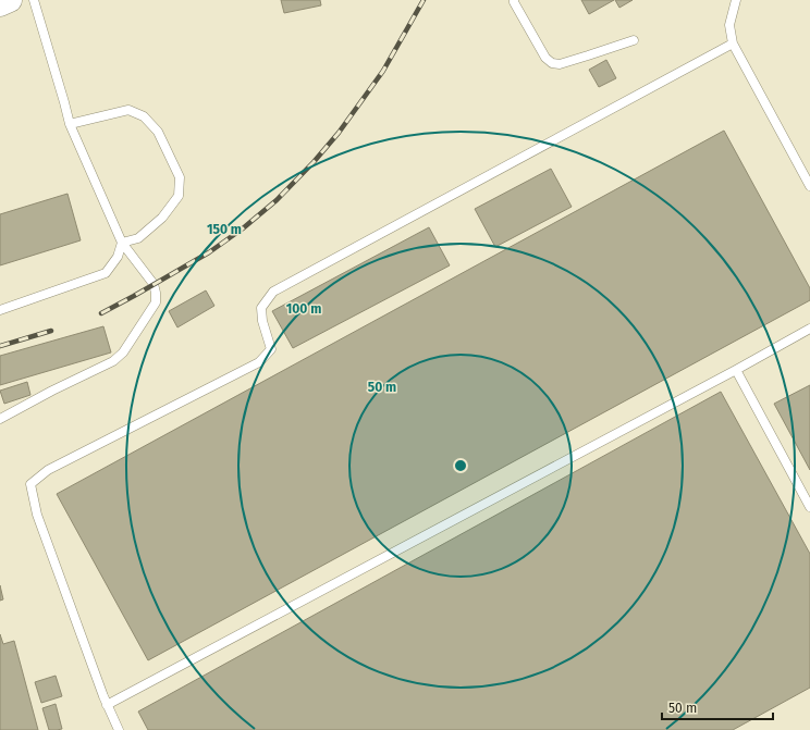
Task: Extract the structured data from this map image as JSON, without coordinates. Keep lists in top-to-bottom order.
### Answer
{
  "scale_bar": "50 m",
  "rings": ["150 m", "100 m", "50 m"]
}
